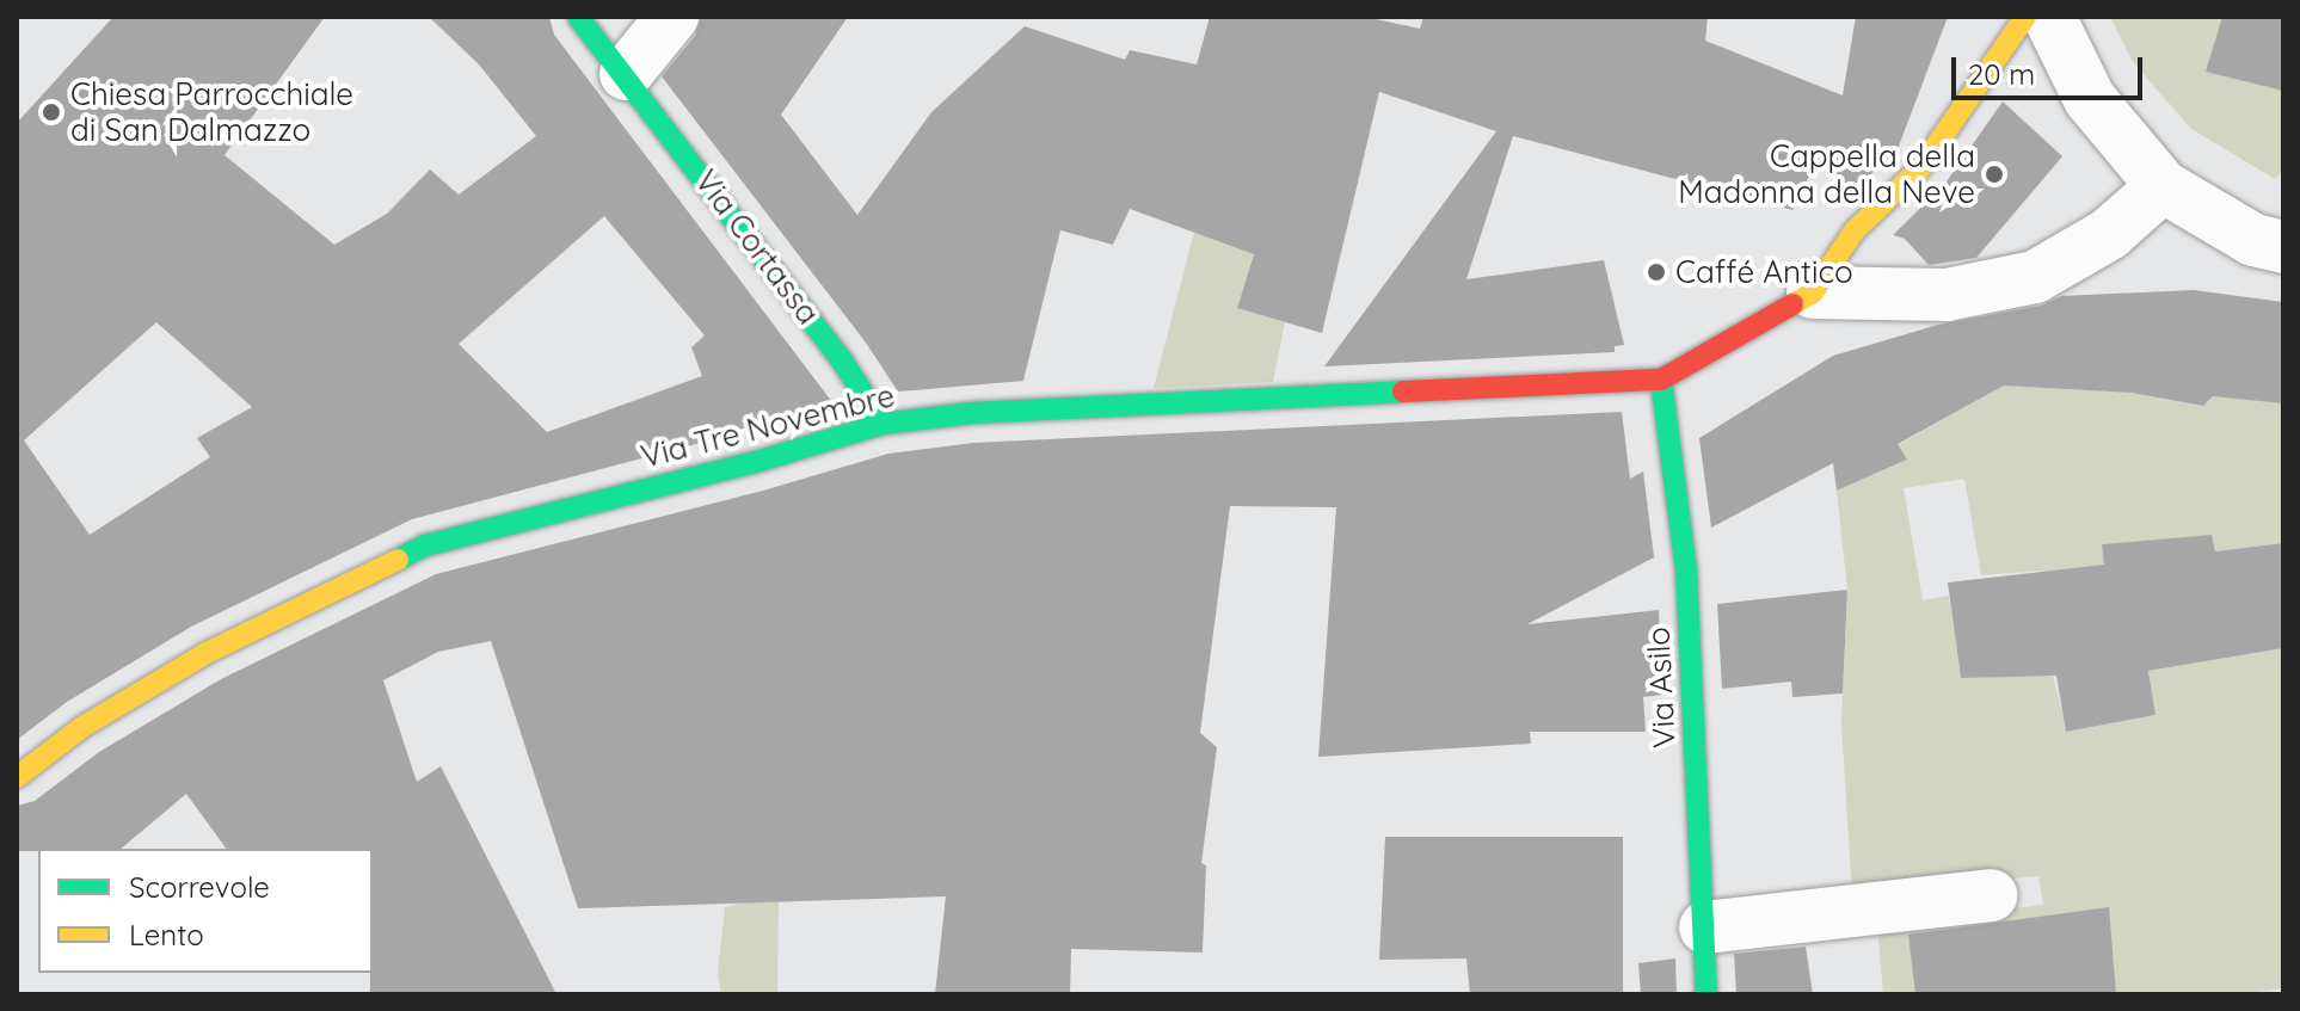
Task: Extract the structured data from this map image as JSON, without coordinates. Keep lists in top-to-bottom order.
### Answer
{
  "streets": {
    "street": ["Via Cortassa", "Via Tre Novembre", "Via Asilo"]
  },
  "crossings": [
    ["Via Cortassa", "Via Tre Novembre"],
    ["Via Tre Novembre", "Via Asilo"]
  ],
  "places": ["Chiesa Parrocchiale di San Dalmazzo", "Cappella della Madonna della Neve", "Caffé Antico"],
  "legend": ["Scorrevole", "Lento"],
  "scale_bar": "20 m"
}
